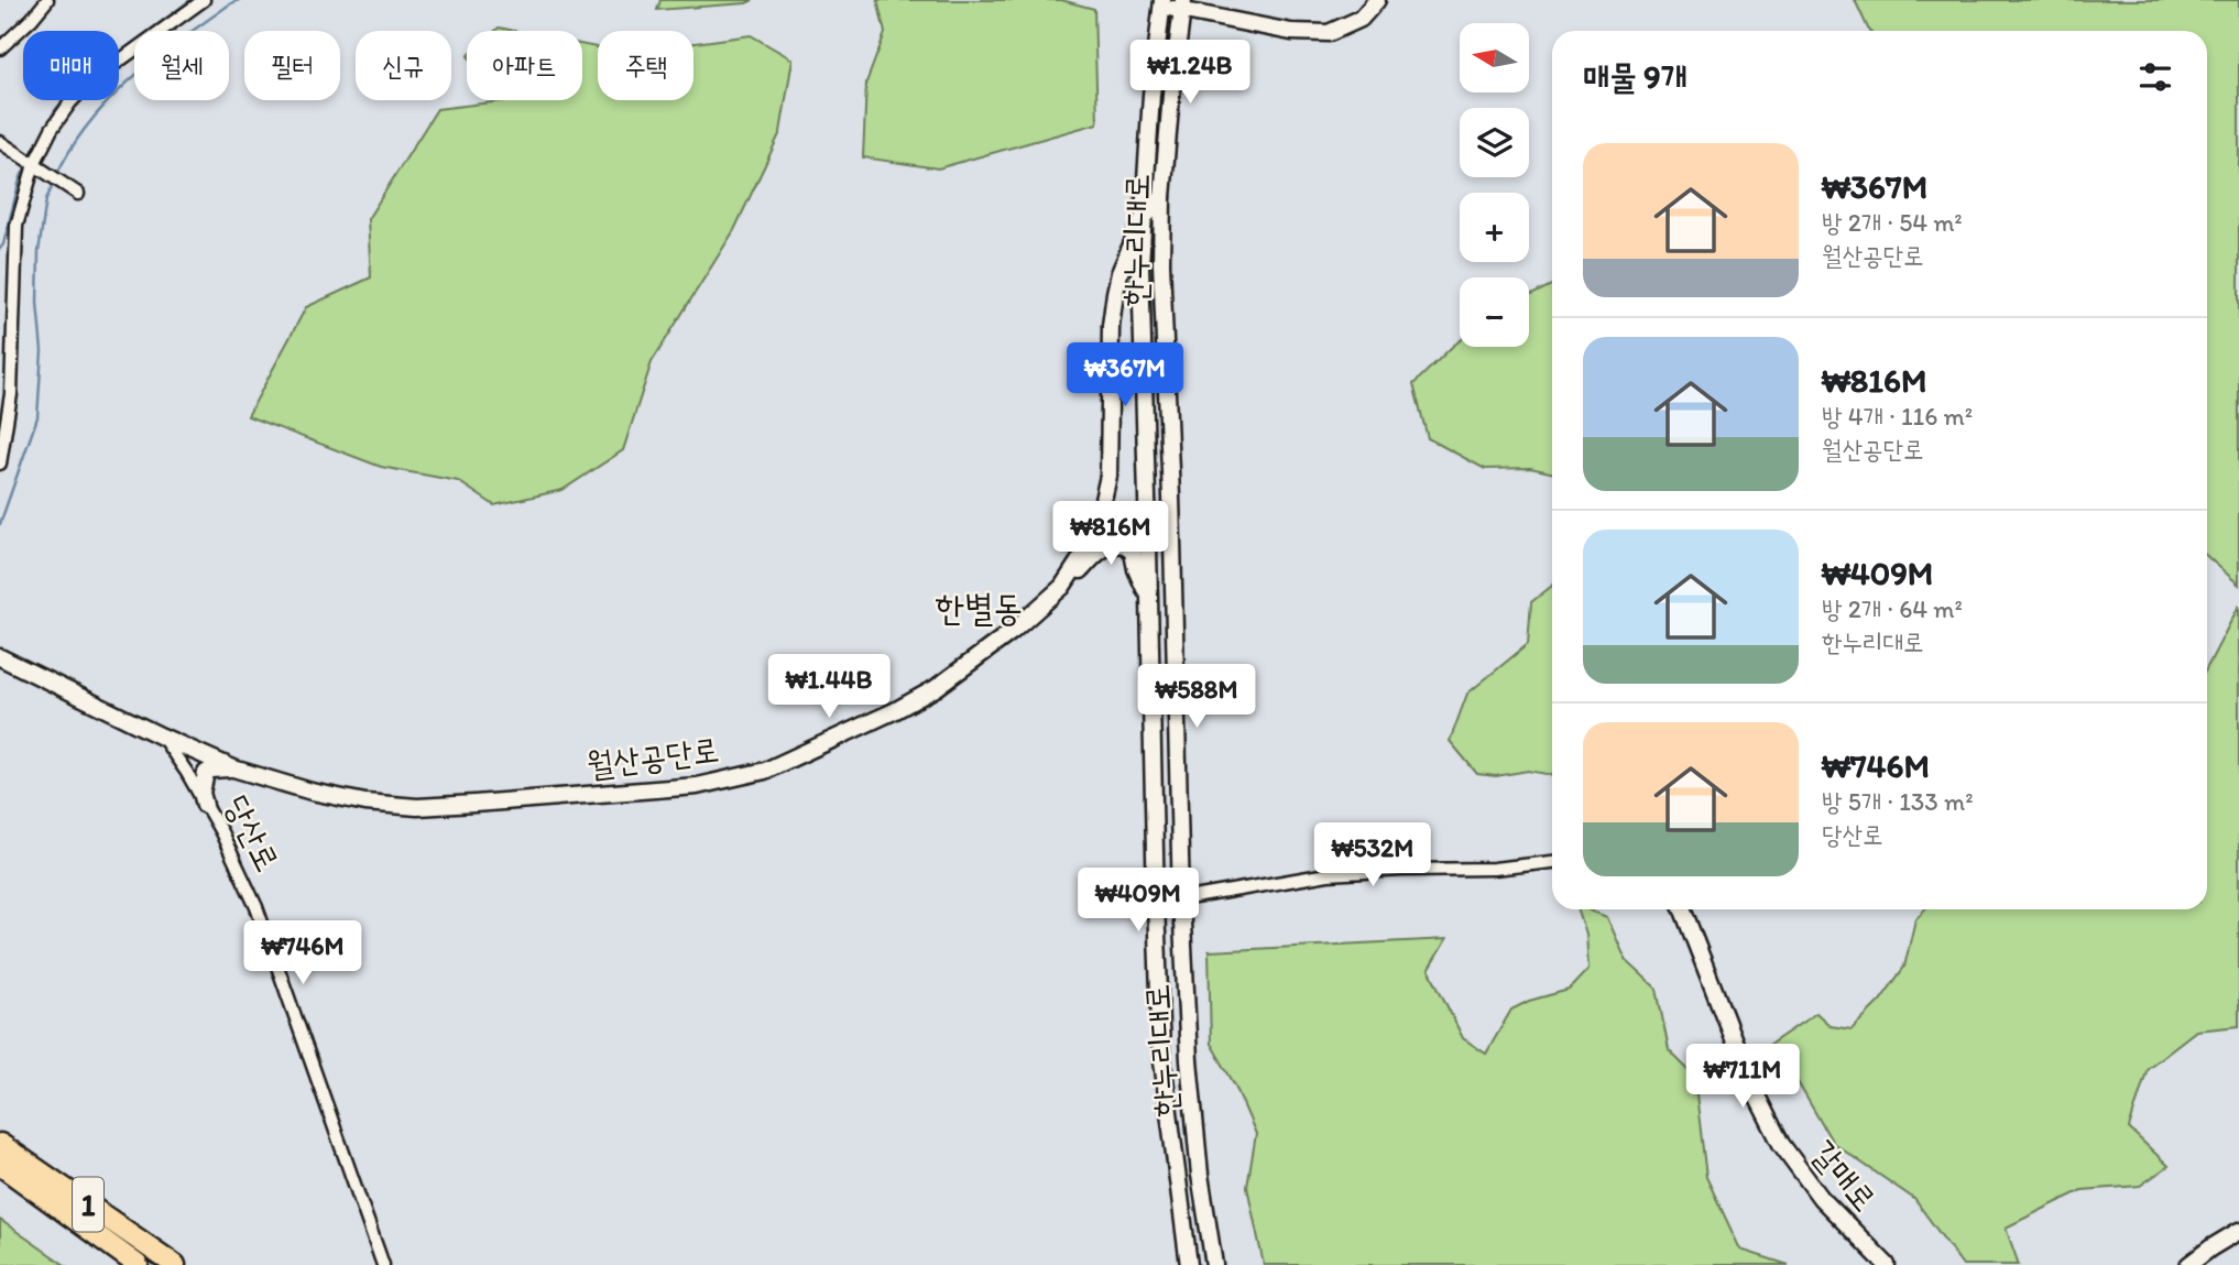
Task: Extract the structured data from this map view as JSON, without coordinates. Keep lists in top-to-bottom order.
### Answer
{
  "streets": {
    "highway": ["1"],
    "street": [
      "한누리대로",
      "월산공단로",
      "당산로",
      "갈매로"
    ]
  },
  "crossings": [
    ["한누리대로", "월산공단로"],
    ["월산공단로", "당산로"]
  ],
  "districts": ["한별동"],
  "north": "left",
  "page": {
    "map_buttons": ["+", "−"],
    "chip": [
      "매매",
      "월세",
      "필터",
      "신규",
      "아파트",
      "주택"
    ],
    "heading": "매물 9개",
    "price": [
      "₩1.24B",
      "₩367M",
      "₩816M",
      "₩1.44B",
      "₩588M",
      "₩532M",
      "₩409M",
      "₩746M",
      "₩711M"
    ],
    "list": [
      {
        "name": "₩367M",
        "note": "방 2개 · 54 m² · 월산공단로"
      },
      {
        "name": "₩816M",
        "note": "방 4개 · 116 m² · 월산공단로"
      },
      {
        "name": "₩409M",
        "note": "방 2개 · 64 m² · 한누리대로"
      },
      {
        "name": "₩746M",
        "note": "방 5개 · 133 m² · 당산로"
      }
    ]
  }
}
